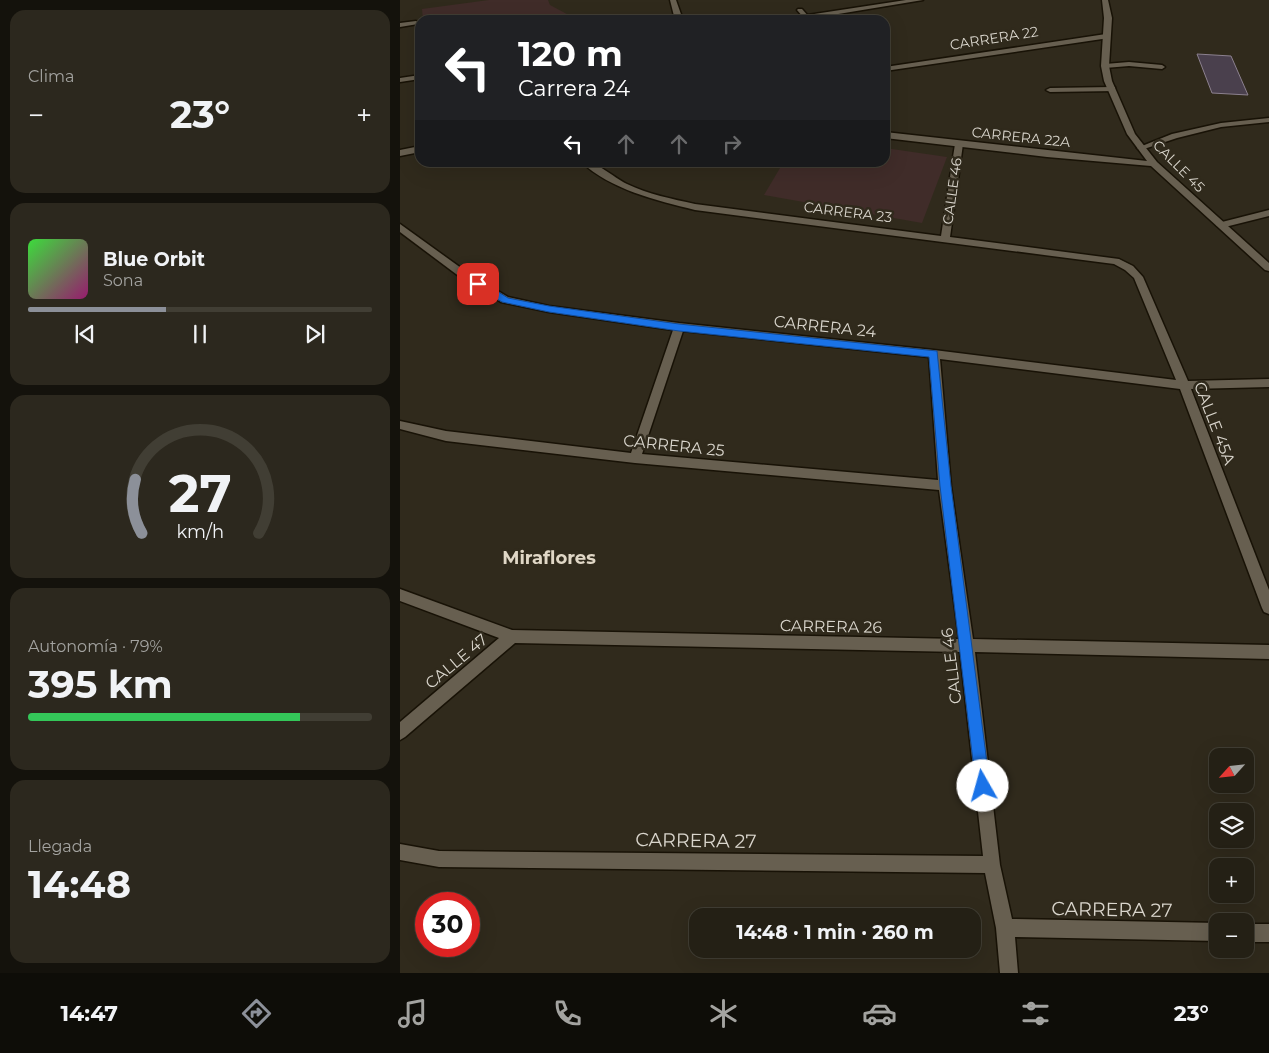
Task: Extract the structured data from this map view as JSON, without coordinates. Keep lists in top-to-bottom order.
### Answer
{
  "streets": {
    "street": [
      "CARRERA 22",
      "CARRERA 22A",
      "CALLE 45",
      "CALLE 46",
      "CARRERA 23",
      "CARRERA 24",
      "CALLE 45A",
      "CARRERA 25",
      "CARRERA 26",
      "CALLE 47",
      "CARRERA 27"
    ]
  },
  "crossings": [
    ["CARRERA 22", "CALLE 45"],
    ["CARRERA 22A", "CALLE 45"],
    ["CARRERA 22A", "CALLE 46"],
    ["CALLE 46", "CARRERA 23"],
    ["CALLE 46", "CARRERA 24"],
    ["CALLE 46", "CARRERA 25"],
    ["CALLE 46", "CARRERA 26"],
    ["CALLE 46", "CARRERA 27"],
    ["CARRERA 23", "CALLE 45A"],
    ["CARRERA 24", "CALLE 45A"],
    ["CARRERA 26", "CALLE 47"]
  ],
  "districts": ["Miraflores"],
  "north": "bottom left",
  "page": {
    "tile": [
      "Clima",
      ["Autonomía · 79%", "395 km"],
      ["Llegada", "14:48"]
    ],
    "turn": ["120 m", "Carrera 24"],
    "heat": ["−", "23°", "+"],
    "song": ["Blue Orbit", "Sona"],
    "map_buttons": ["+", "−"],
    "limit": "30",
    "trip": "14:48 · 1 min · 260 m",
    "tabs": ["14:47", "23°"],
    "gauge": ["27", "km/h"]
  }
}
